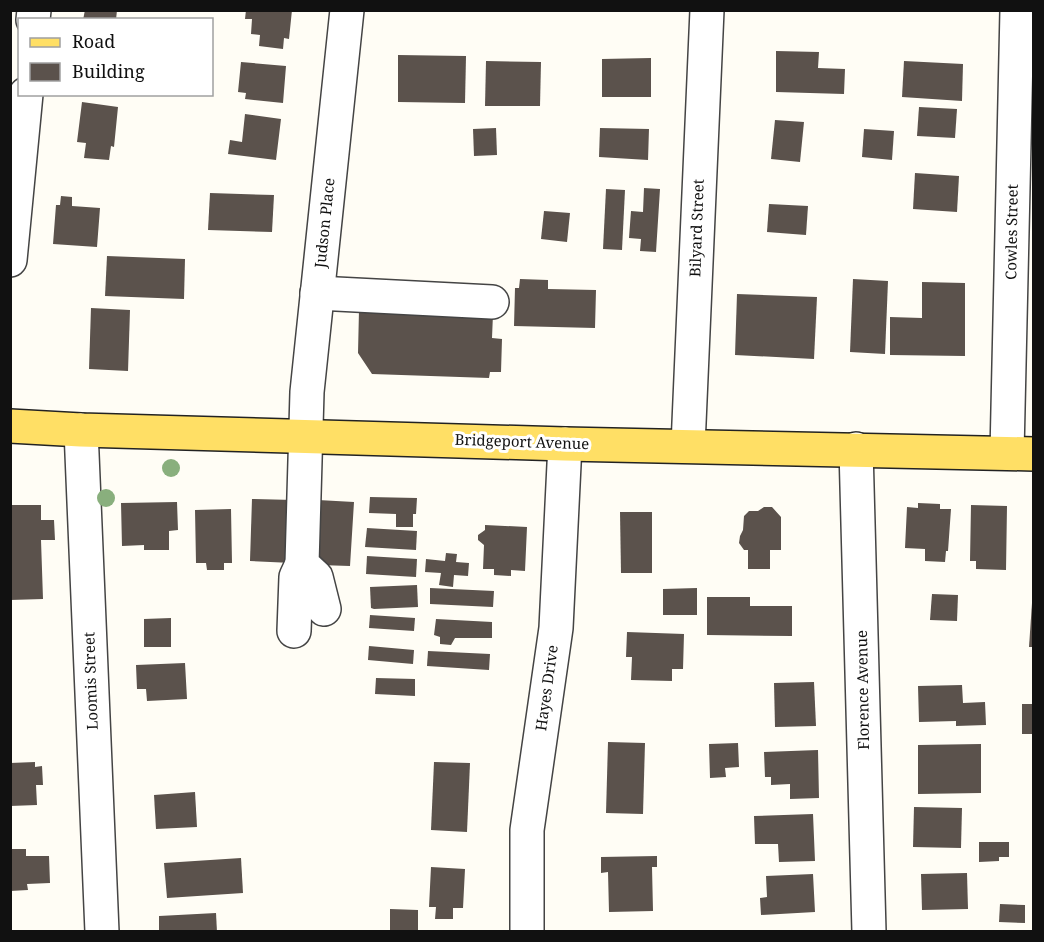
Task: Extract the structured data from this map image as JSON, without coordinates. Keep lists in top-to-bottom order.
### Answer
{
  "streets": {
    "main road": ["Bridgeport Avenue"],
    "street": [
      "Judson Place",
      "Bilyard Street",
      "Cowles Street",
      "Loomis Street",
      "Hayes Drive",
      "Florence Avenue"
    ]
  },
  "crossings": [
    ["Judson Place", "Bridgeport Avenue"],
    ["Bilyard Street", "Bridgeport Avenue"],
    ["Cowles Street", "Bridgeport Avenue"],
    ["Bridgeport Avenue", "Loomis Street"],
    ["Bridgeport Avenue", "Hayes Drive"],
    ["Bridgeport Avenue", "Florence Avenue"]
  ],
  "legend": ["Road", "Building"]
}
